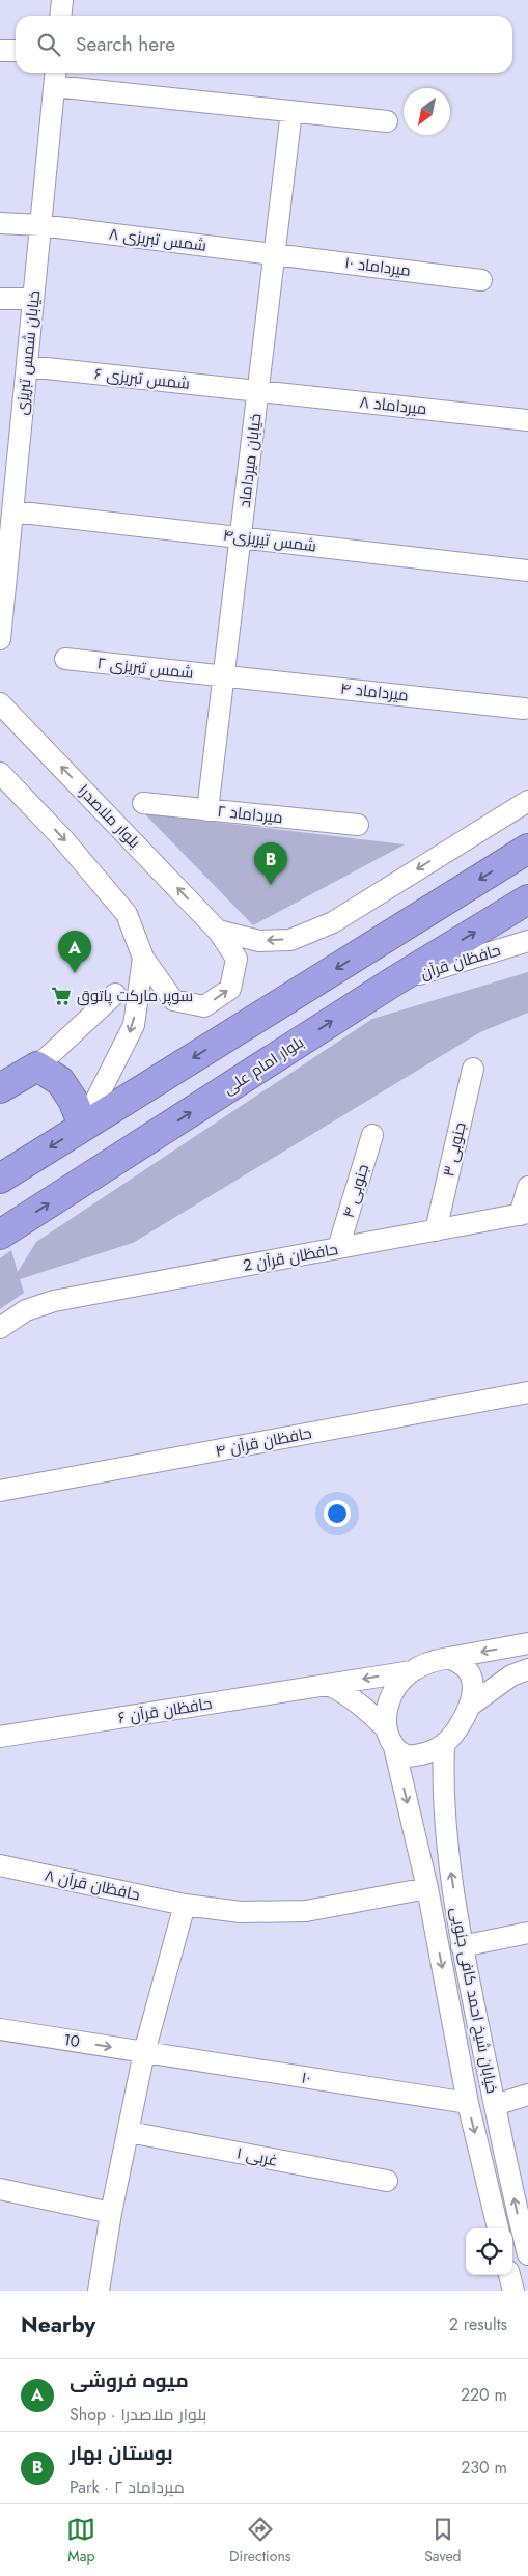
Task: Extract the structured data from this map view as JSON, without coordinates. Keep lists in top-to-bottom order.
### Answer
{
  "streets": {
    "highway": ["بلوار امام علی"],
    "street": [
      "شمس تبریزی ۸",
      "میرداماد ۱۰",
      "خیابان شمس تبریزی",
      "شمس تبریزی ۶",
      "میرداماد ۸",
      "خیابان میرداماد",
      "شمس تیریزی۴",
      "شمس تبریزی ۲",
      "میرداماد ۴",
      "میرداماد ۲",
      "بلوار ملاصدرا",
      "حافظان قرآن",
      "جنوبی ۳",
      "جنوبی ۴",
      "حافظان قرآن 2",
      "حافظان قرآن ۴",
      "حافظان قرآن ۶",
      "حافظان قرآن ۸",
      "خیابان شیخ احمد کافی جنوبی",
      "10",
      "۱۰",
      "۱ غربی"
    ]
  },
  "crossings": [
    ["شمس تبریزی ۸", "میرداماد ۱۰"],
    ["شمس تبریزی ۸", "خیابان شمس تبریزی"],
    ["شمس تبریزی ۸", "خیابان میرداماد"],
    ["میرداماد ۱۰", "خیابان میرداماد"],
    ["خیابان شمس تبریزی", "شمس تبریزی ۶"],
    ["خیابان شمس تبریزی", "شمس تیریزی۴"],
    ["شمس تبریزی ۶", "میرداماد ۸"],
    ["شمس تبریزی ۶", "خیابان میرداماد"],
    ["میرداماد ۸", "خیابان میرداماد"],
    ["خیابان میرداماد", "شمس تیریزی۴"],
    ["خیابان میرداماد", "شمس تبریزی ۲"],
    ["خیابان میرداماد", "میرداماد ۴"],
    ["خیابان میرداماد", "میرداماد ۲"],
    ["شمس تبریزی ۲", "میرداماد ۴"],
    ["حافظان قرآن", "بلوار امام علی"],
    ["جنوبی ۳", "حافظان قرآن 2"],
    ["جنوبی ۴", "حافظان قرآن 2"],
    ["حافظان قرآن ۶", "خیابان شیخ احمد کافی جنوبی"],
    ["حافظان قرآن ۸", "خیابان شیخ احمد کافی جنوبی"],
    ["خیابان شیخ احمد کافی جنوبی", "۱۰"],
    ["10", "۱۰"]
  ],
  "places": {
    "supermarket": ["سوپر مارکت پاتوق"]
  },
  "north": "bottom left",
  "page": {
    "search": "Search here",
    "pins": ["B", "A"],
    "heading": ["Nearby", "2 results"],
    "list": [
      {
        "mark": "A",
        "name": "میوه فروشی",
        "note": "Shop · بلوار ملاصدرا",
        "value": "220 m"
      },
      {
        "mark": "B",
        "name": "بوستان بهار",
        "note": "Park · میرداماد ۲",
        "value": "230 m"
      }
    ],
    "nav": ["Map", "Directions", "Saved"]
  }
}
